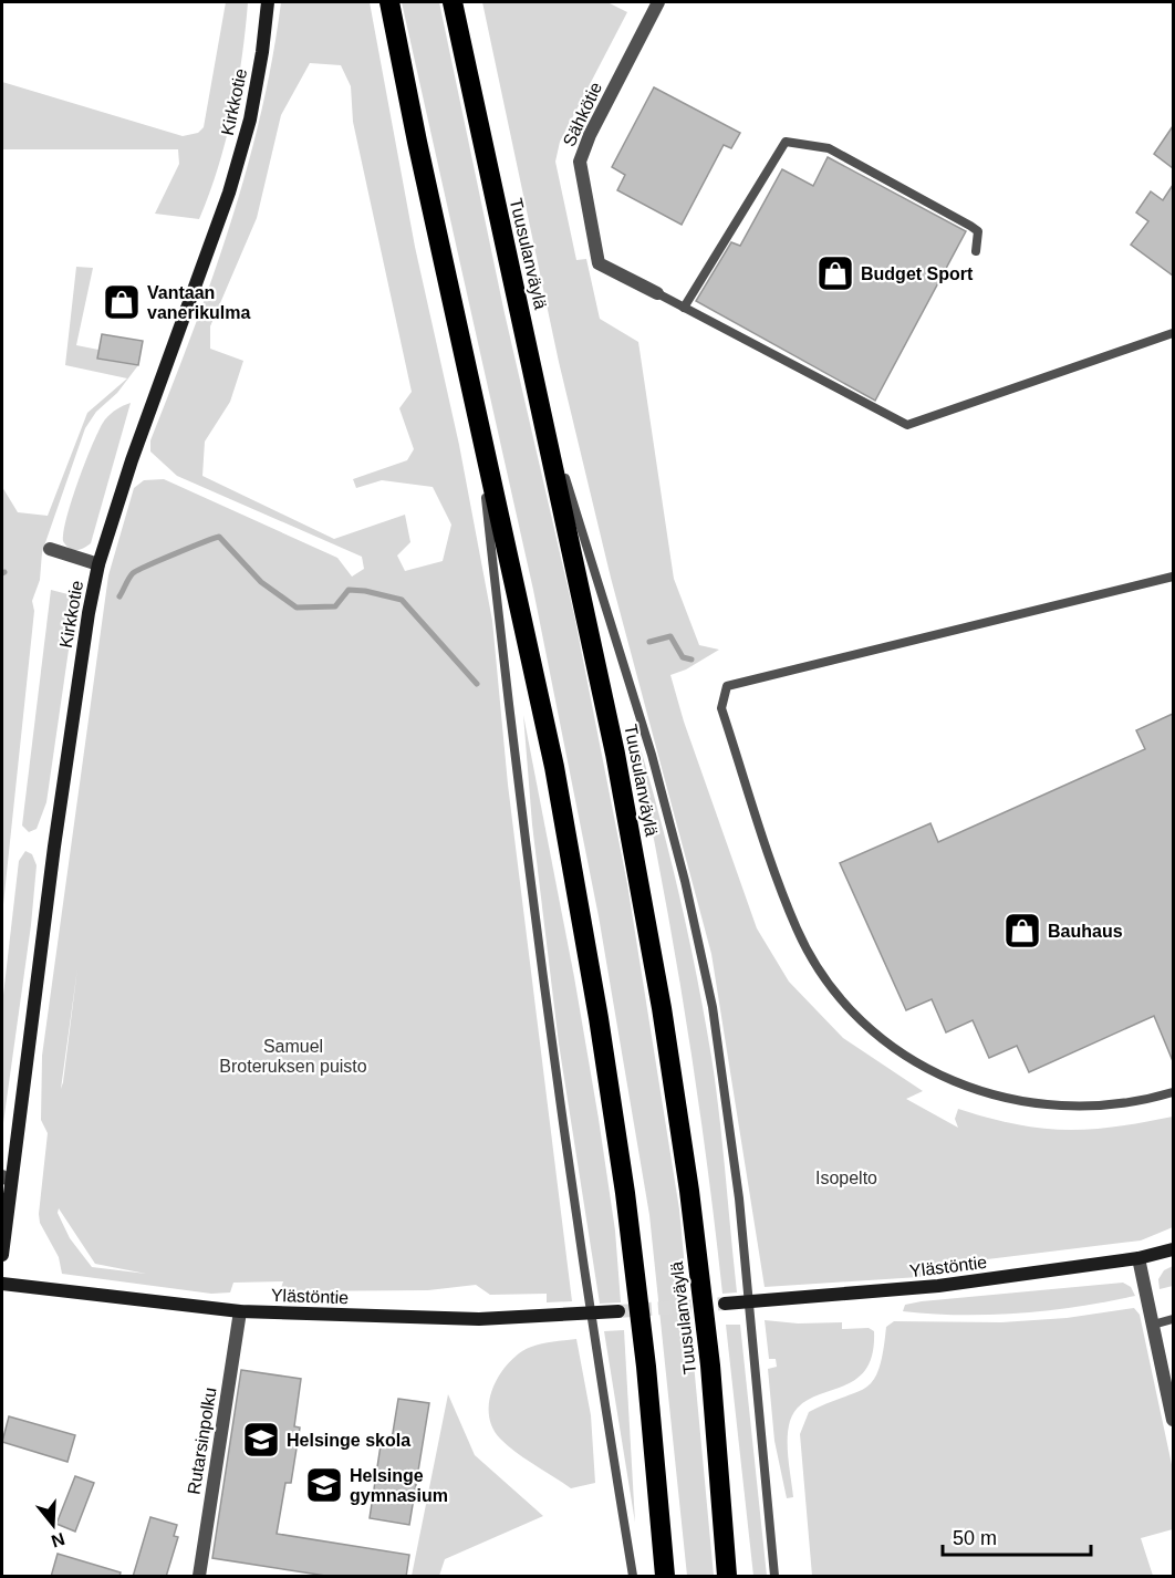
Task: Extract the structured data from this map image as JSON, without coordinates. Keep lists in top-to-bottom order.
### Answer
{
  "streets": {
    "highway": ["Tuusulanväylä"],
    "street": [
      "Kirkkotie",
      "Sähkötie",
      "Ylästöntie",
      "Rutarsinpolku"
    ]
  },
  "crossings": [
    ["Ylästöntie", "Rutarsinpolku"]
  ],
  "parks": ["Samuel Broteruksen puisto", "Isopelto"],
  "places": {
    "shop": ["Budget Sport", "Vantaan vanerikulma", "Bauhaus"],
    "school or university": ["Helsinge skola", "Helsinge gymnasium"]
  },
  "scale_bar": "50 m",
  "north": "bottom"
}
